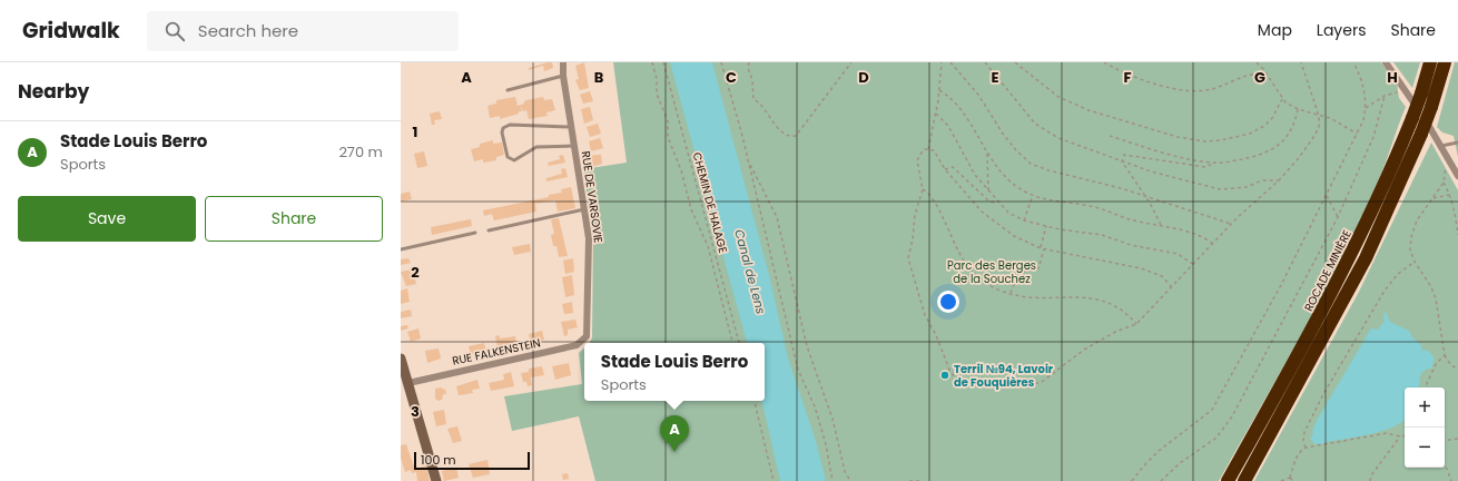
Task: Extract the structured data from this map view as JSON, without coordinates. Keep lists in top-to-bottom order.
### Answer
{
  "streets": {
    "highway": ["ROCADE MINIÈRE"],
    "street": ["RUE DE VARSOVIE", "RUE FALKENSTEIN"],
    "path": ["CHEMIN DE HALAGE"]
  },
  "crossings": [
    ["RUE DE VARSOVIE", "RUE FALKENSTEIN"]
  ],
  "water": ["Canal de Lens"],
  "parks": ["Parc des Berges de la Souchez"],
  "places": ["Terril №94, Lavoir de Fouquières"],
  "scale_bar": "100 m",
  "page": {
    "header": "Gridwalk",
    "search": "Search here",
    "nav": ["Map", "Layers", "Share"],
    "heading": "Nearby",
    "list": [
      {
        "mark": "A",
        "name": "Stade Louis Berro",
        "note": "Sports",
        "value": "270 m"
      }
    ],
    "buttons": ["Save", "Share"],
    "popup": ["Stade Louis Berro", "Sports"],
    "map_buttons": ["+", "−"],
    "pins": "A",
    "scale": "100 m"
  },
  "grid": {
    "columns": [
      "A",
      "B",
      "C",
      "D",
      "E",
      "F",
      "G",
      "H"
    ],
    "rows": ["1", "2", "3"]
  }
}
